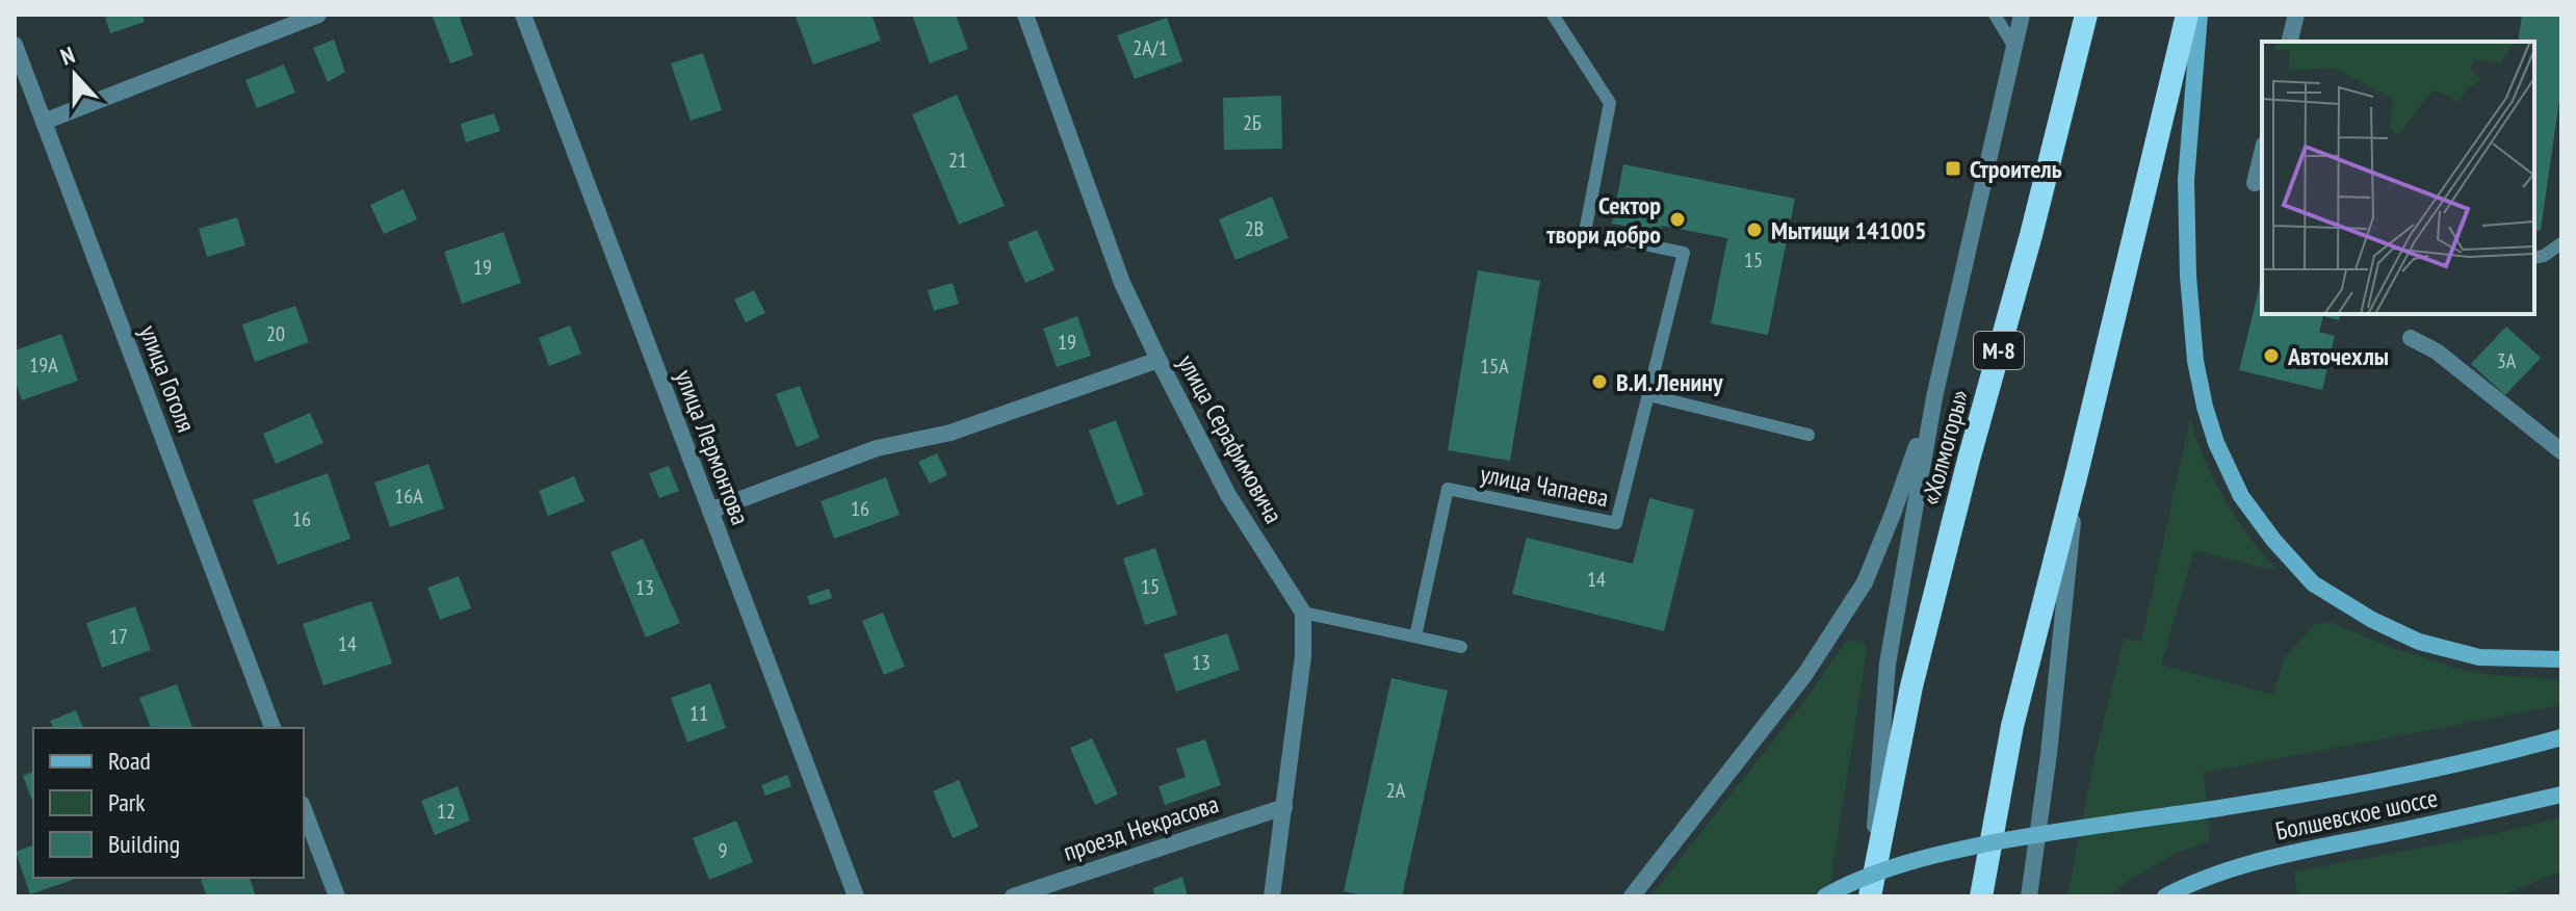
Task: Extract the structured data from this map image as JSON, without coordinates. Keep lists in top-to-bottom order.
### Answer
{
  "streets": {
    "highway": ["М-8", "«Холмогоры»"],
    "main road": ["Болшевское шоссе"],
    "street": [
      "улица Гоголя",
      "улица Серафимовича",
      "улица Лермонтова",
      "проезд Некрасова"
    ],
    "lane": ["улица Чапаева"]
  },
  "places": {
    "transit": ["Строитель"],
    "other": [
      "Сектор твори добро",
      "Мытищи 141005",
      "Авточехлы",
      "В.И. Ленину"
    ]
  },
  "house_numbers": [
    "2А/1",
    "2Б",
    "21",
    "2В",
    "15",
    "19",
    "20",
    "19",
    "3А",
    "19А",
    "15А",
    "16А",
    "16",
    "16",
    "14",
    "15",
    "13",
    "17",
    "14",
    "13",
    "11",
    "2А",
    "12",
    "9"
  ],
  "legend": ["Road", "Park", "Building"],
  "north": "top"
}
